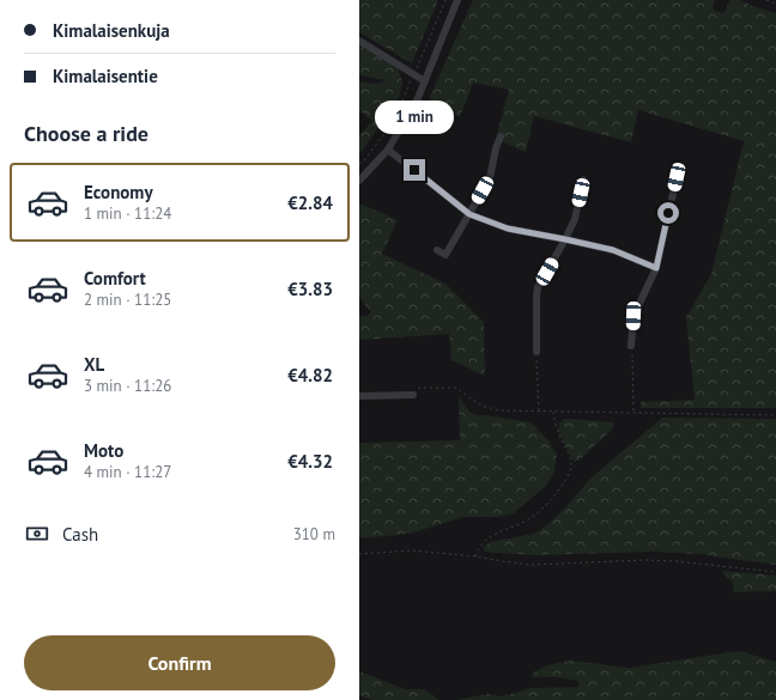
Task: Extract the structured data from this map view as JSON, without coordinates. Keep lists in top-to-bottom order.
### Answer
{
  "page": {
    "banner": ["Kimalaisenkuja", "Kimalaisentie"],
    "bubble": "1 min",
    "heading": "Choose a ride",
    "list": [
      {
        "name": "Economy",
        "note": "1 min · 11:24",
        "value": "€2.84"
      },
      {
        "name": "Comfort",
        "note": "2 min · 11:25",
        "value": "€3.83"
      },
      {
        "name": "XL",
        "note": "3 min · 11:26",
        "value": "€4.82"
      },
      {
        "name": "Moto",
        "note": "4 min · 11:27",
        "value": "€4.32"
      }
    ],
    "pay": ["Cash", "310 m"],
    "buttons": "Confirm"
  }
}
